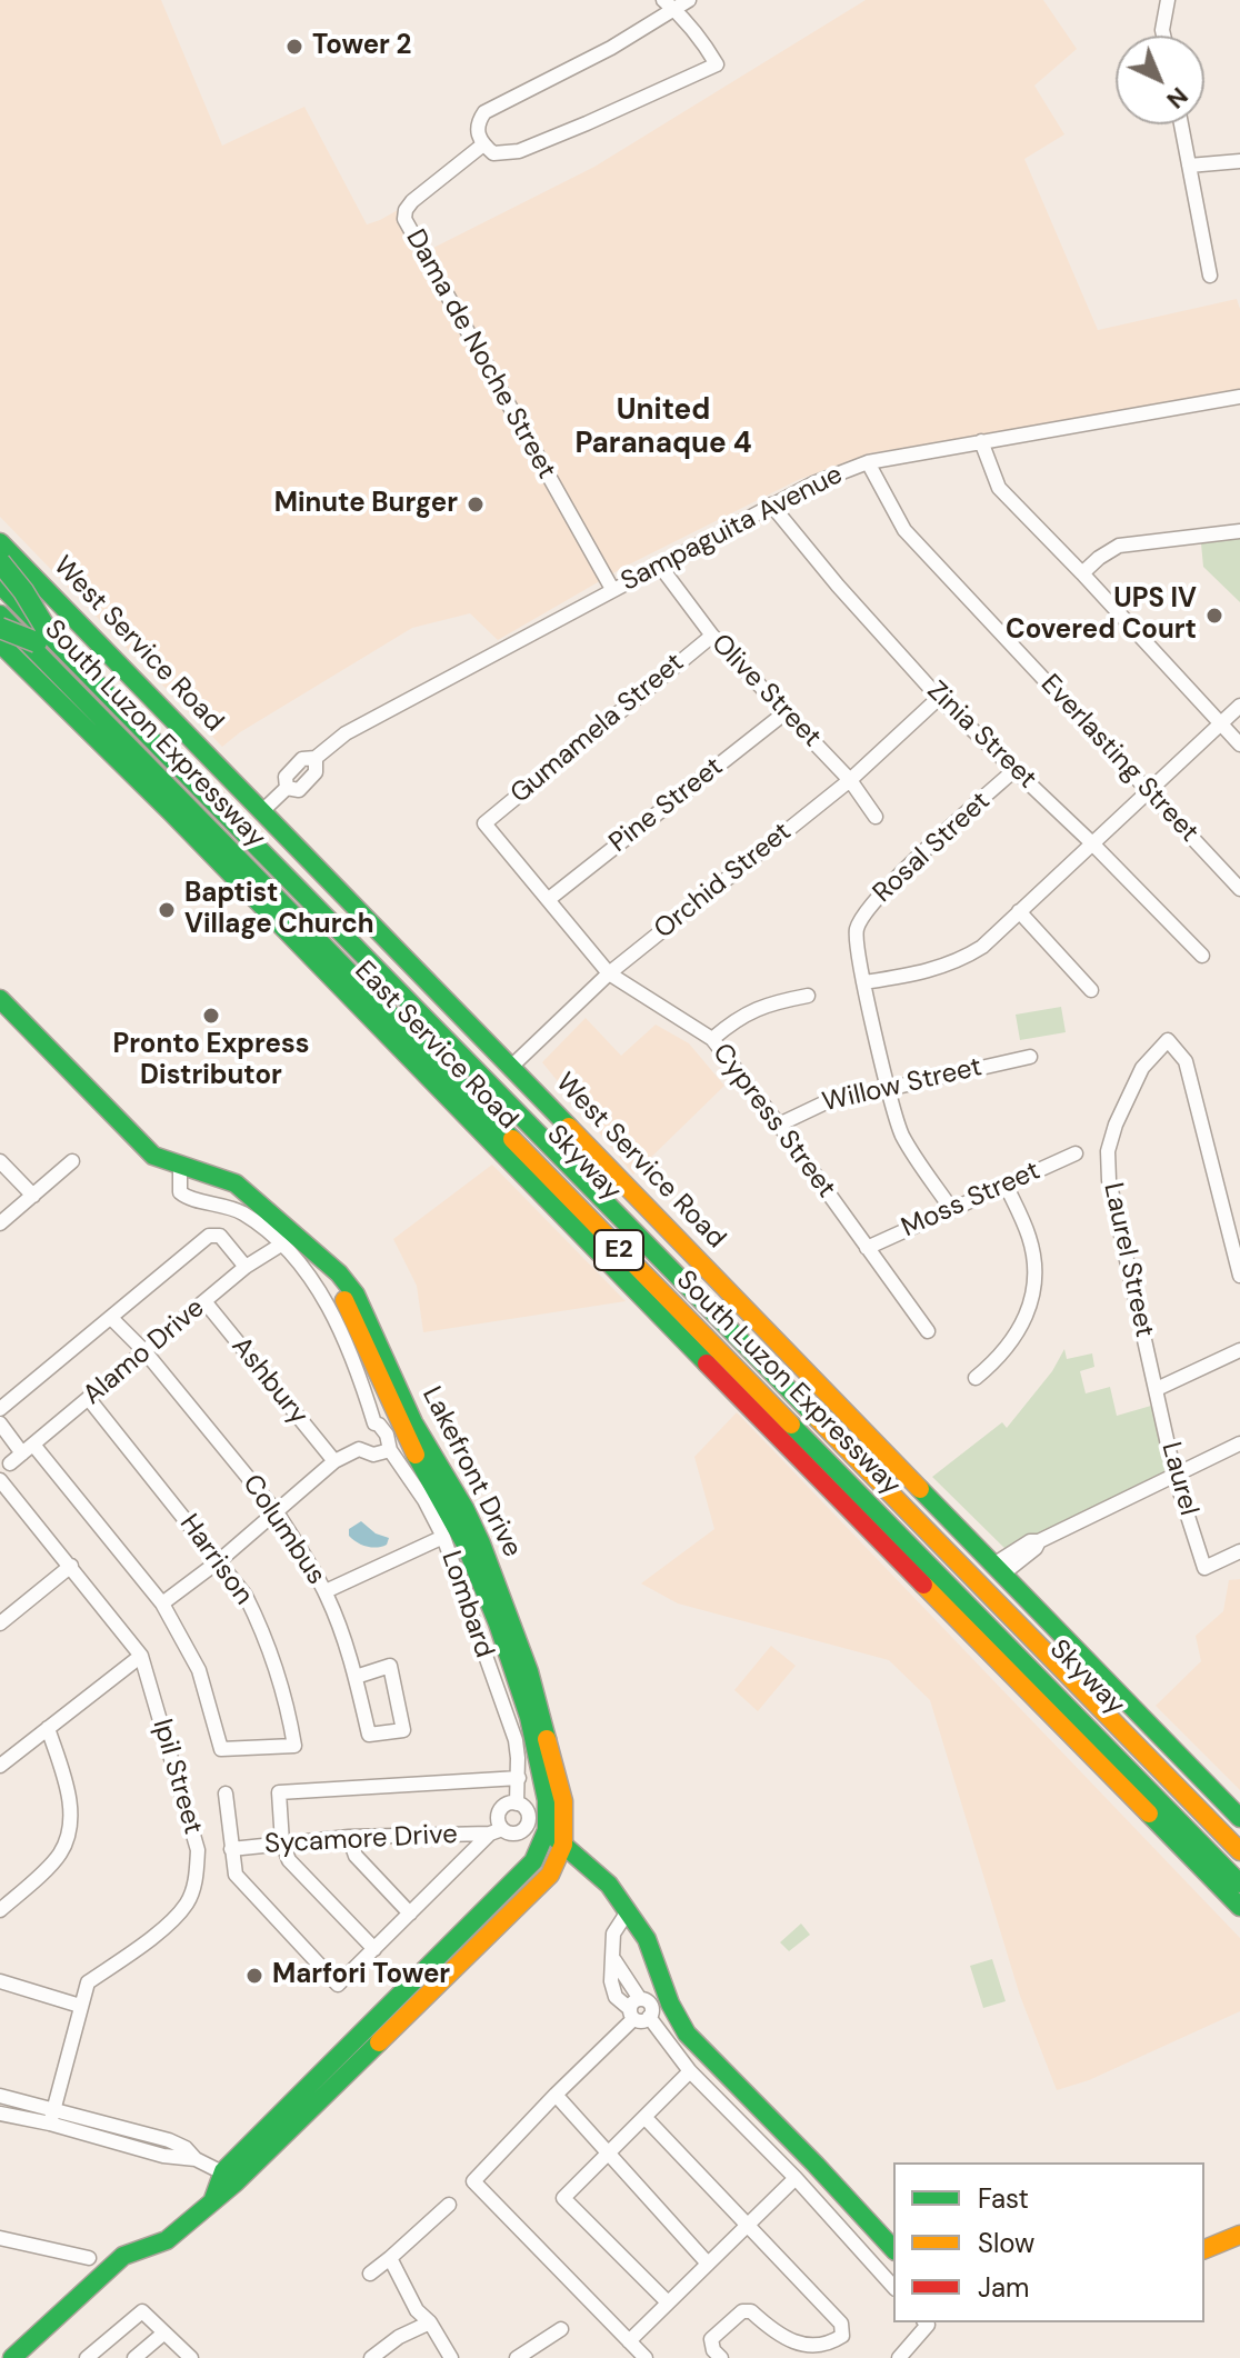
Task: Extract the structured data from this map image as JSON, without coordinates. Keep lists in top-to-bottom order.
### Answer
{
  "streets": {
    "main road": [
      "West Service Road",
      "South Luzon Expressway",
      "East Service Road",
      "Skyway",
      "E2",
      "Lakefront Drive"
    ],
    "street": [
      "Dama de Noche Street",
      "Sampaguita Avenue",
      "Olive Street",
      "Gumamela Street",
      "Zinia Street",
      "Everlasting Street",
      "Pine Street",
      "Rosal Street",
      "Orchid Street",
      "Willow Street",
      "Cypress Street",
      "Moss Street",
      "Laurel Street",
      "Alamo Drive",
      "Ashbury",
      "Laurel",
      "Columbus",
      "Harrison",
      "Lombard",
      "Ipil Street",
      "Sycamore Drive"
    ]
  },
  "crossings": [
    ["Dama de Noche Street", "Sampaguita Avenue"],
    ["Sampaguita Avenue", "West Service Road"],
    ["Sampaguita Avenue", "Olive Street"],
    ["Sampaguita Avenue", "Zinia Street"],
    ["Sampaguita Avenue", "Everlasting Street"],
    ["West Service Road", "Orchid Street"],
    ["Olive Street", "Gumamela Street"],
    ["Olive Street", "Pine Street"],
    ["Olive Street", "Orchid Street"],
    ["Gumamela Street", "Cypress Street"],
    ["Zinia Street", "Rosal Street"],
    ["Zinia Street", "Orchid Street"],
    ["Pine Street", "Cypress Street"],
    ["Rosal Street", "Willow Street"],
    ["Rosal Street", "Moss Street"],
    ["Orchid Street", "Cypress Street"],
    ["Willow Street", "Cypress Street"],
    ["Cypress Street", "Moss Street"],
    ["Laurel Street", "Laurel"],
    ["Alamo Drive", "Ashbury"],
    ["Alamo Drive", "Columbus"],
    ["Alamo Drive", "Harrison"],
    ["Alamo Drive", "Lombard"],
    ["Lakefront Drive", "Lombard"],
    ["Lombard", "Sycamore Drive"]
  ],
  "districts": ["United Paranaque 4"],
  "places": [
    "Tower 2",
    "Minute Burger",
    "UPS IV Covered Court",
    "Baptist Village Church",
    "Pronto Express Distributor",
    "Marfori Tower"
  ],
  "legend": ["Fast", "Slow", "Jam"],
  "north": "bottom right"
}
